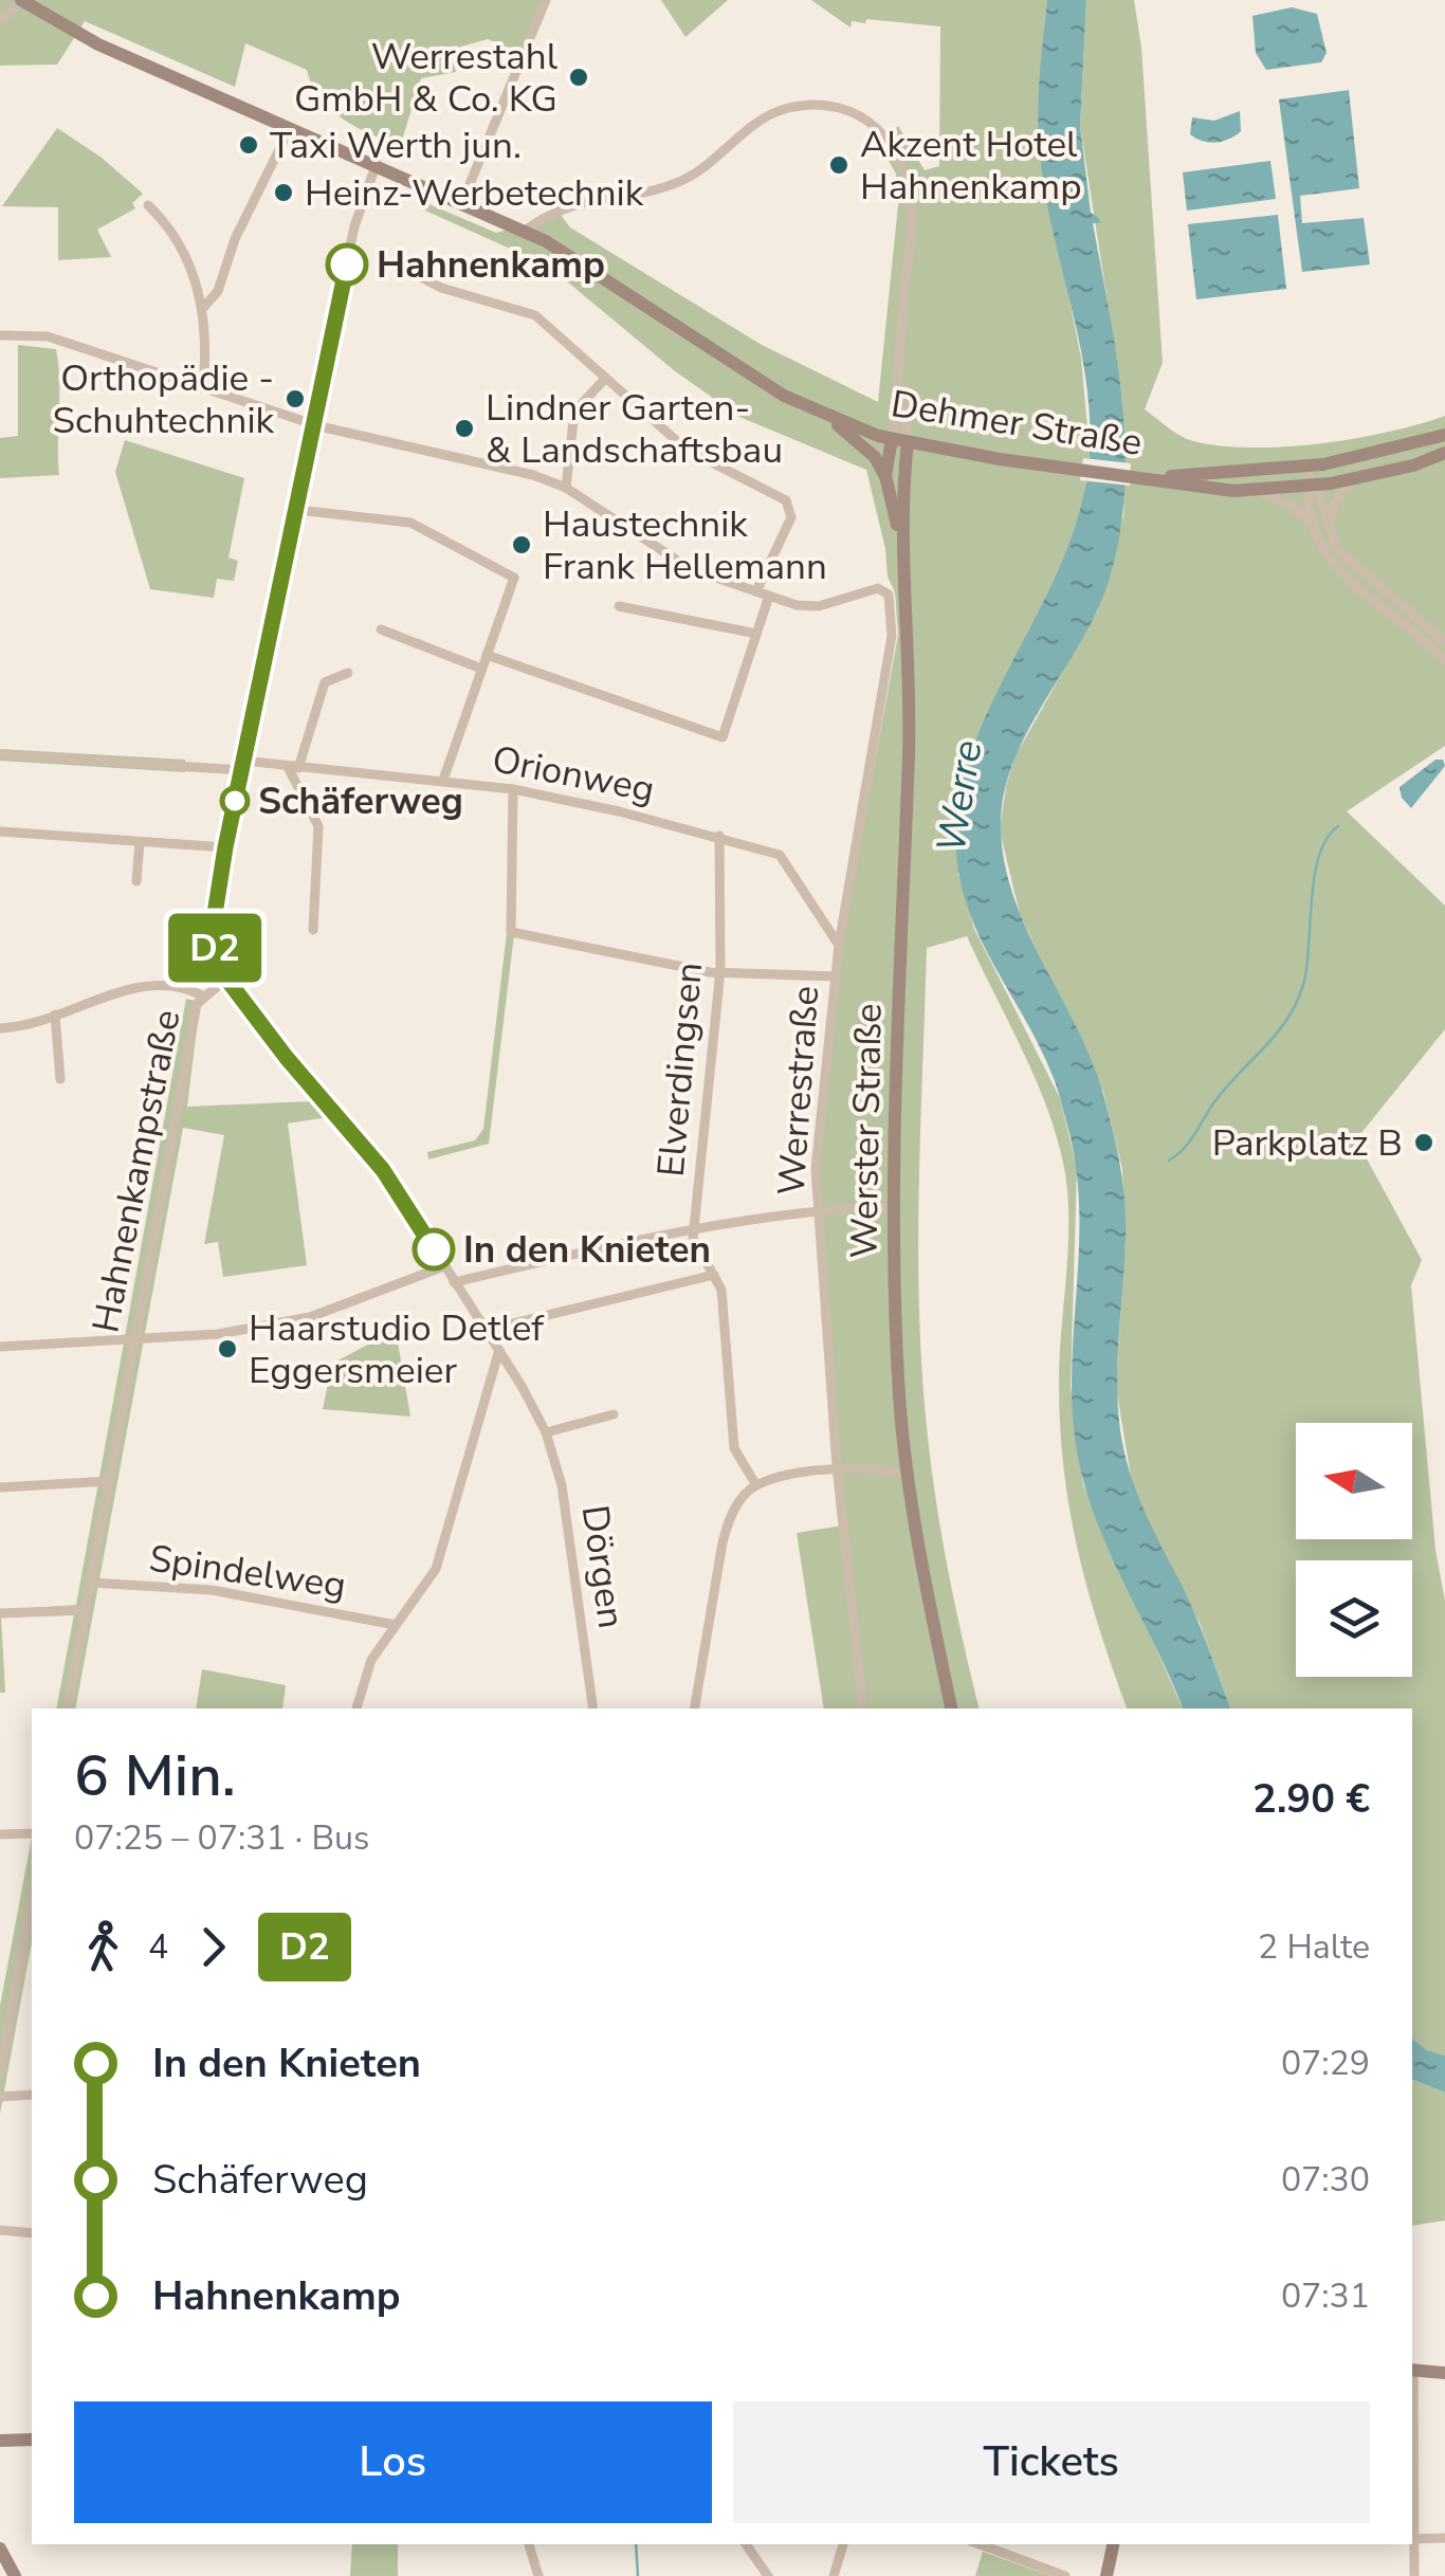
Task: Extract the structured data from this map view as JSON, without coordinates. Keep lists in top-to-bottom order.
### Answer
{
  "streets": {
    "main road": ["Dehmer Straße", "Werster Straße"],
    "street": [
      "Orionweg",
      "Elverdingsen",
      "Werrestraße",
      "Hahnenkampstraße",
      "Dörgen",
      "Spindelweg"
    ]
  },
  "crossings": [
    ["Dehmer Straße", "Werster Straße"],
    ["Dehmer Straße", "Hahnenkampstraße"],
    ["Orionweg", "Elverdingsen"],
    ["Orionweg", "Werrestraße"],
    ["Orionweg", "Hahnenkampstraße"],
    ["Hahnenkampstraße", "Dörgen"],
    ["Hahnenkampstraße", "Spindelweg"]
  ],
  "water": ["Werre"],
  "places": [
    "Werrestahl GmbH & Co. KG",
    "Taxi Werth jun.",
    "Akzent Hotel Hahnenkamp",
    "Heinz-Werbetechnik",
    "Hahnenkamp",
    "Orthopädie - Schuhtechnik",
    "Lindner Garten- & Landschaftsbau",
    "Haustechnik Frank Hellemann",
    "Schäferweg",
    "Parkplatz B",
    "In den Knieten",
    "Haarstudio Detlef Eggersmeier"
  ],
  "lines": ["bus line D2"],
  "north": "left",
  "page": {
    "on_map": "D2",
    "heading": ["6 Min.", "07:25 – 07:31 · Bus", "2.90 €"],
    "legs": ["4", "D2", "2 Halte"],
    "list": [
      {
        "name": "In den Knieten",
        "value": "07:29"
      },
      {
        "name": "Schäferweg",
        "value": "07:30"
      },
      {
        "name": "Hahnenkamp",
        "value": "07:31"
      }
    ],
    "buttons": ["Los", "Tickets"]
  }
}
